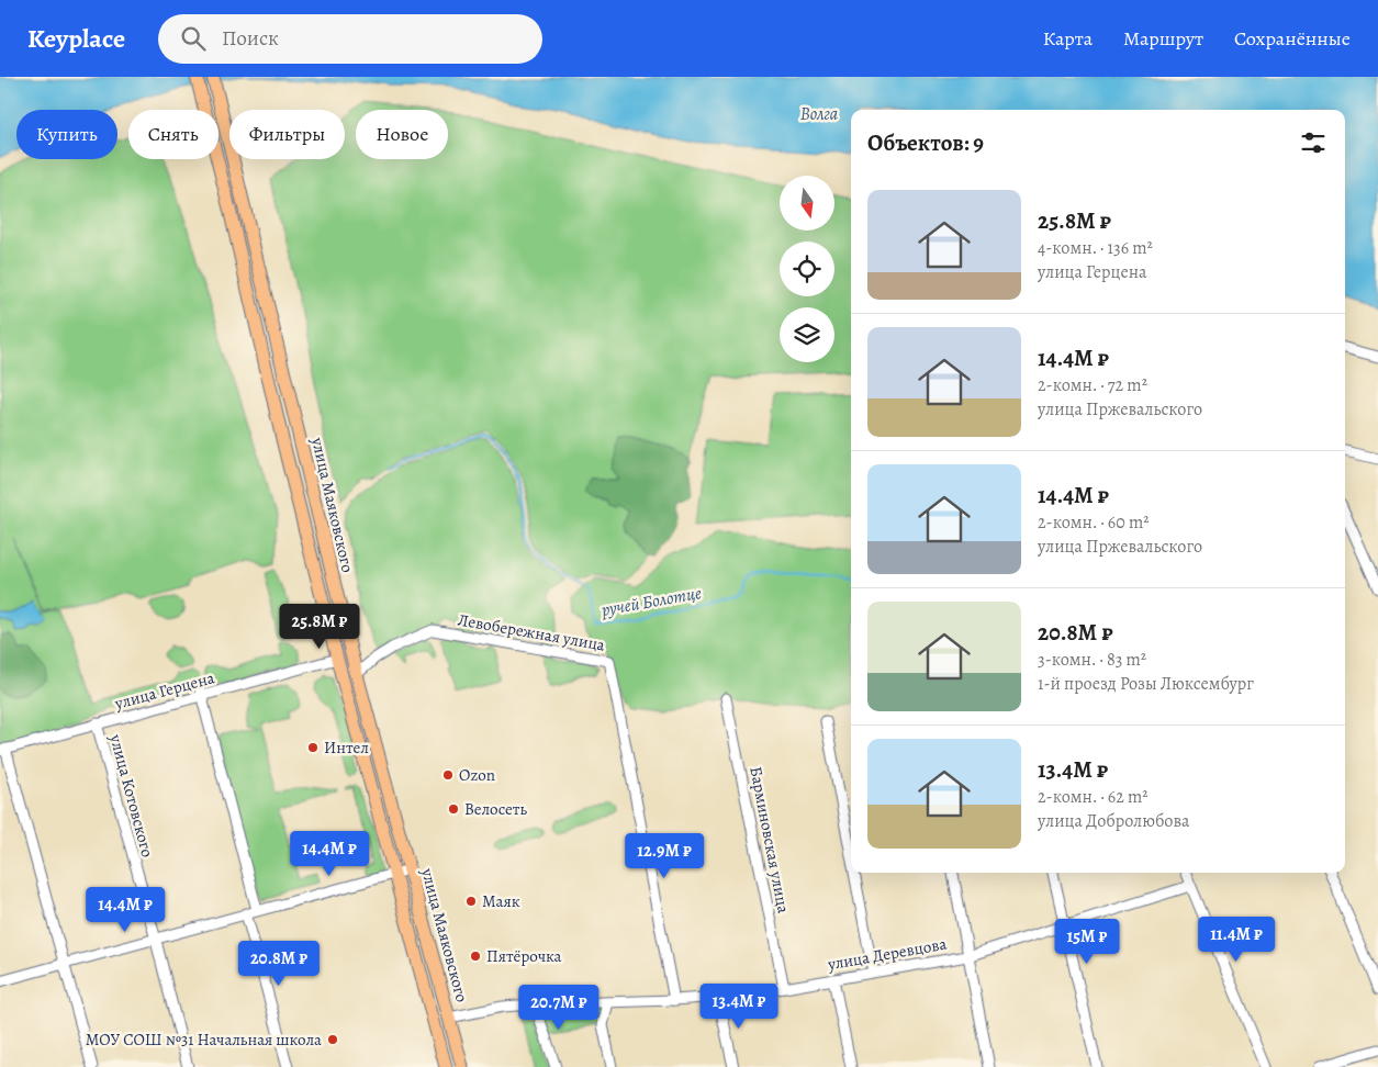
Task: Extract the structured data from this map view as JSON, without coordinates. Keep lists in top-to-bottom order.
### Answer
{
  "streets": {
    "main road": ["улица Маяковского"],
    "street": [
      "Левобережная улица",
      "улица Герцена",
      "улица Котовского",
      "Барминовская улица",
      "улица Деревцова"
    ]
  },
  "crossings": [
    ["улица Маяковского", "Левобережная улица"],
    ["улица Маяковского", "улица Герцена"],
    ["улица Маяковского", "улица Деревцова"],
    ["Левобережная улица", "улица Деревцова"],
    ["улица Герцена", "улица Котовского"],
    ["Барминовская улица", "улица Деревцова"]
  ],
  "water": ["Волга", "ручей Болотце"],
  "places": [
    "Интел",
    "Ozon",
    "Велосеть",
    "Маяк",
    "Пятёрочка",
    "МОУ СОШ №31 Начальная школа"
  ],
  "north": "bottom",
  "page": {
    "header": "Keyplace",
    "search": "Поиск",
    "nav": ["Карта", "Маршрут", "Сохранённые"],
    "chip": [
      "Купить",
      "Снять",
      "Фильтры",
      "Новое"
    ],
    "heading": "Объектов: 9",
    "list": [
      {
        "name": "25.8M ₽",
        "note": "4-комн. · 136 m² · улица Герцена"
      },
      {
        "name": "14.4M ₽",
        "note": "2-комн. · 72 m² · улица Пржевальского"
      },
      {
        "name": "14.4M ₽",
        "note": "2-комн. · 60 m² · улица Пржевальского"
      },
      {
        "name": "20.8M ₽",
        "note": "3-комн. · 83 m² · 1-й проезд Розы Люксембург"
      },
      {
        "name": "13.4M ₽",
        "note": "2-комн. · 62 m² · улица Добролюбова"
      }
    ],
    "price": [
      "25.8M ₽",
      "14.4M ₽",
      "12.9M ₽",
      "14.4M ₽",
      "11.4M ₽",
      "15M ₽",
      "20.8M ₽",
      "13.4M ₽",
      "20.7M ₽"
    ]
  }
}
